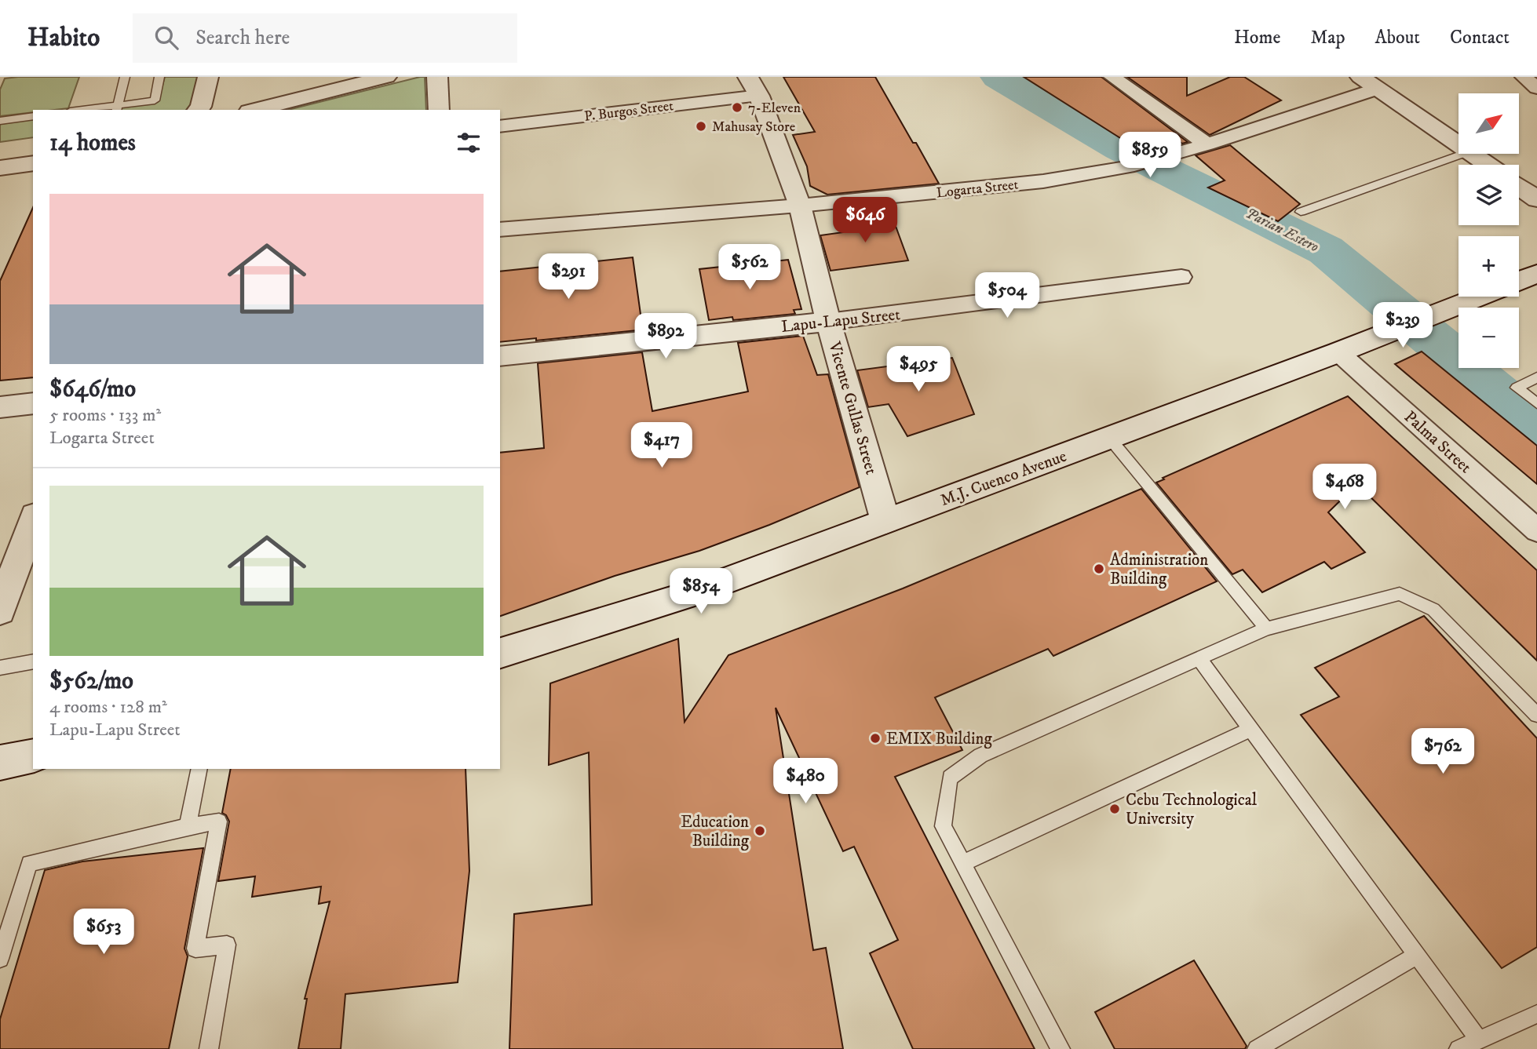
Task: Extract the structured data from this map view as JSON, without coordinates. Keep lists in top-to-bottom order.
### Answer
{
  "streets": {
    "street": [
      "P. Burgos Street",
      "Logarta Street",
      "Lapu-Lapu Street",
      "Vicente Gullas Street",
      "Palma Street",
      "M.J. Cuenco Avenue"
    ]
  },
  "crossings": [
    ["P. Burgos Street", "Vicente Gullas Street"],
    ["Logarta Street", "Vicente Gullas Street"],
    ["Lapu-Lapu Street", "Vicente Gullas Street"],
    ["Vicente Gullas Street", "M.J. Cuenco Avenue"],
    ["Palma Street", "M.J. Cuenco Avenue"]
  ],
  "water": ["Parian Estero"],
  "places": [
    "7-Eleven",
    "Mahusay Store",
    "Administration Building",
    "EMIX Building",
    "Cebu Technological University",
    "Education Building"
  ],
  "north": "top right",
  "page": {
    "header": "Habito",
    "search": "Search here",
    "nav": [
      "Home",
      "Map",
      "About",
      "Contact"
    ],
    "map_buttons": ["+", "−"],
    "heading": "14 homes",
    "price": [
      "$859",
      "$646",
      "$562",
      "$291",
      "$504",
      "$239",
      "$892",
      "$495",
      "$417",
      "$468",
      "$854",
      "$762",
      "$480",
      "$653"
    ],
    "list": [
      {
        "name": "$646/mo",
        "note": "5 rooms · 133 m² · Logarta Street"
      },
      {
        "name": "$562/mo",
        "note": "4 rooms · 128 m² · Lapu-Lapu Street"
      }
    ]
  }
}
